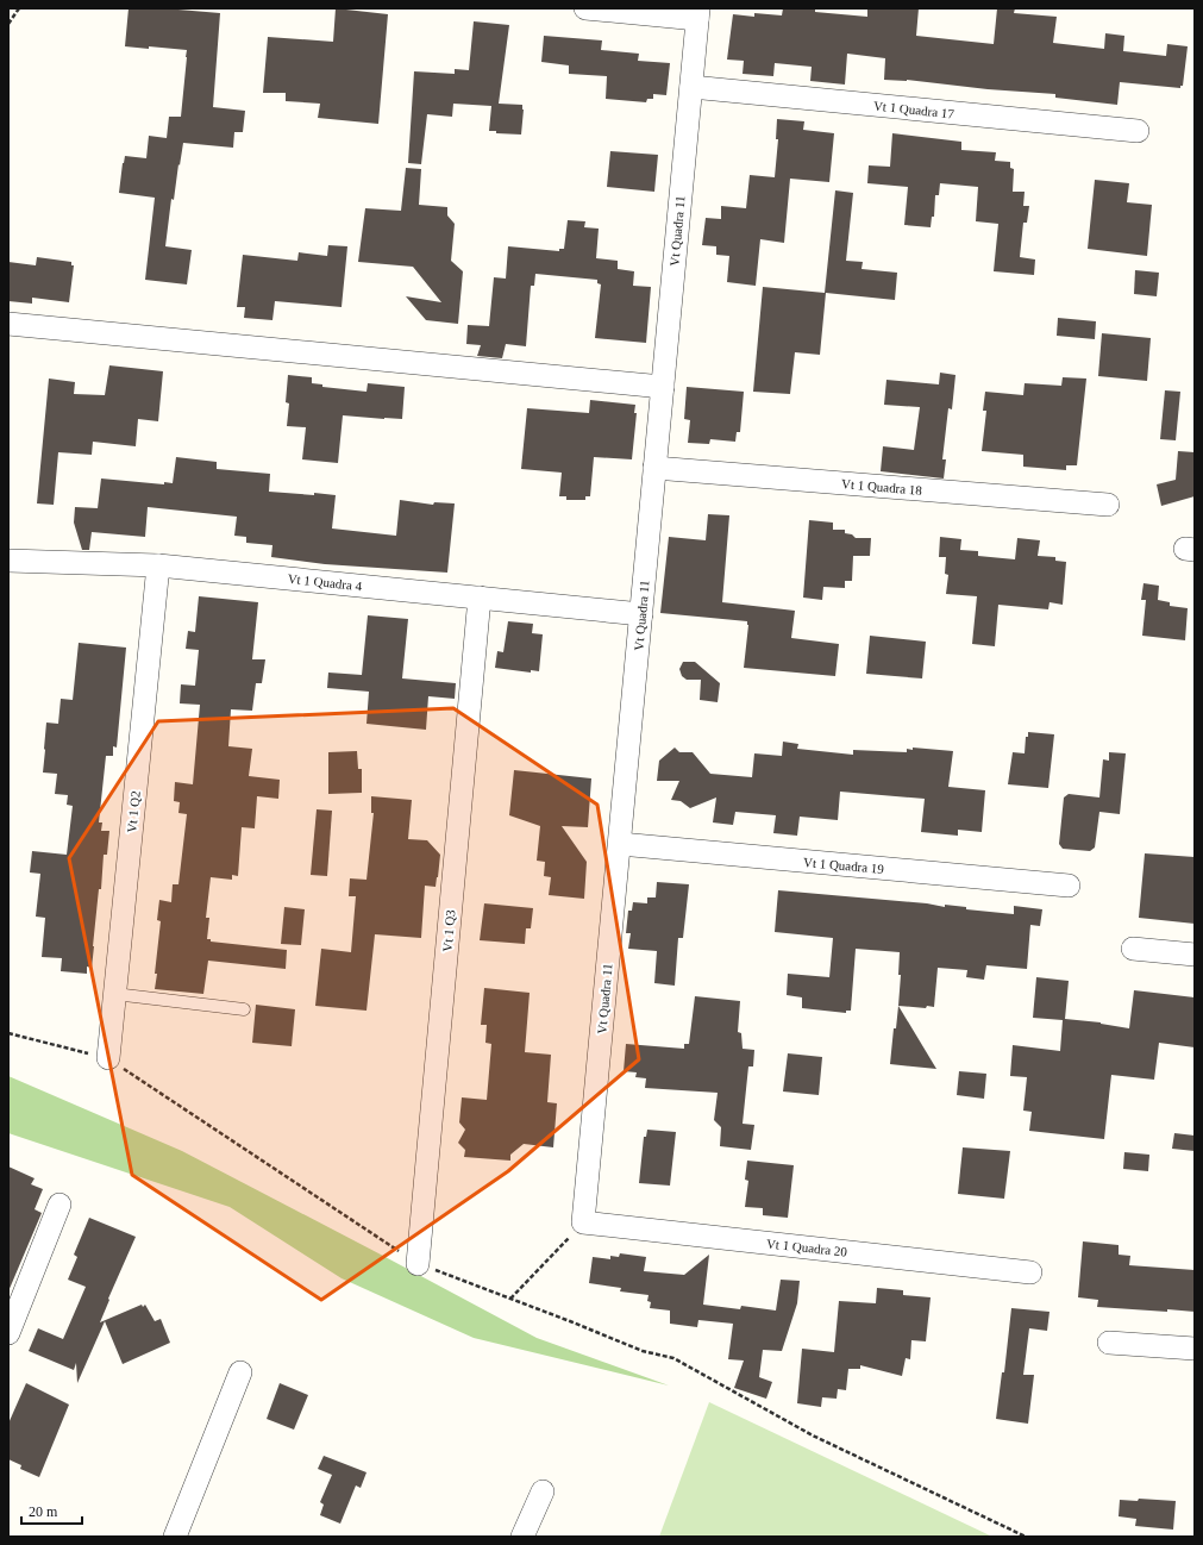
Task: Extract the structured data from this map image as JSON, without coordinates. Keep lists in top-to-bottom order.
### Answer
{
  "streets": {
    "street": [
      "Vt 1 Quadra 17",
      "Vt Quadra 11",
      "Vt 1 Quadra 18",
      "Vt 1 Quadra 4",
      "Vt 1 Q2",
      "Vt 1 Quadra 19",
      "Vt 1 Q3",
      "Vt 1 Quadra 20"
    ]
  },
  "crossings": [
    ["Vt 1 Quadra 17", "Vt Quadra 11"],
    ["Vt Quadra 11", "Vt 1 Quadra 18"],
    ["Vt Quadra 11", "Vt 1 Quadra 4"],
    ["Vt Quadra 11", "Vt 1 Quadra 19"],
    ["Vt Quadra 11", "Vt 1 Quadra 20"],
    ["Vt 1 Quadra 4", "Vt 1 Q2"],
    ["Vt 1 Quadra 4", "Vt 1 Q3"]
  ],
  "scale_bar": "20 m"
}
